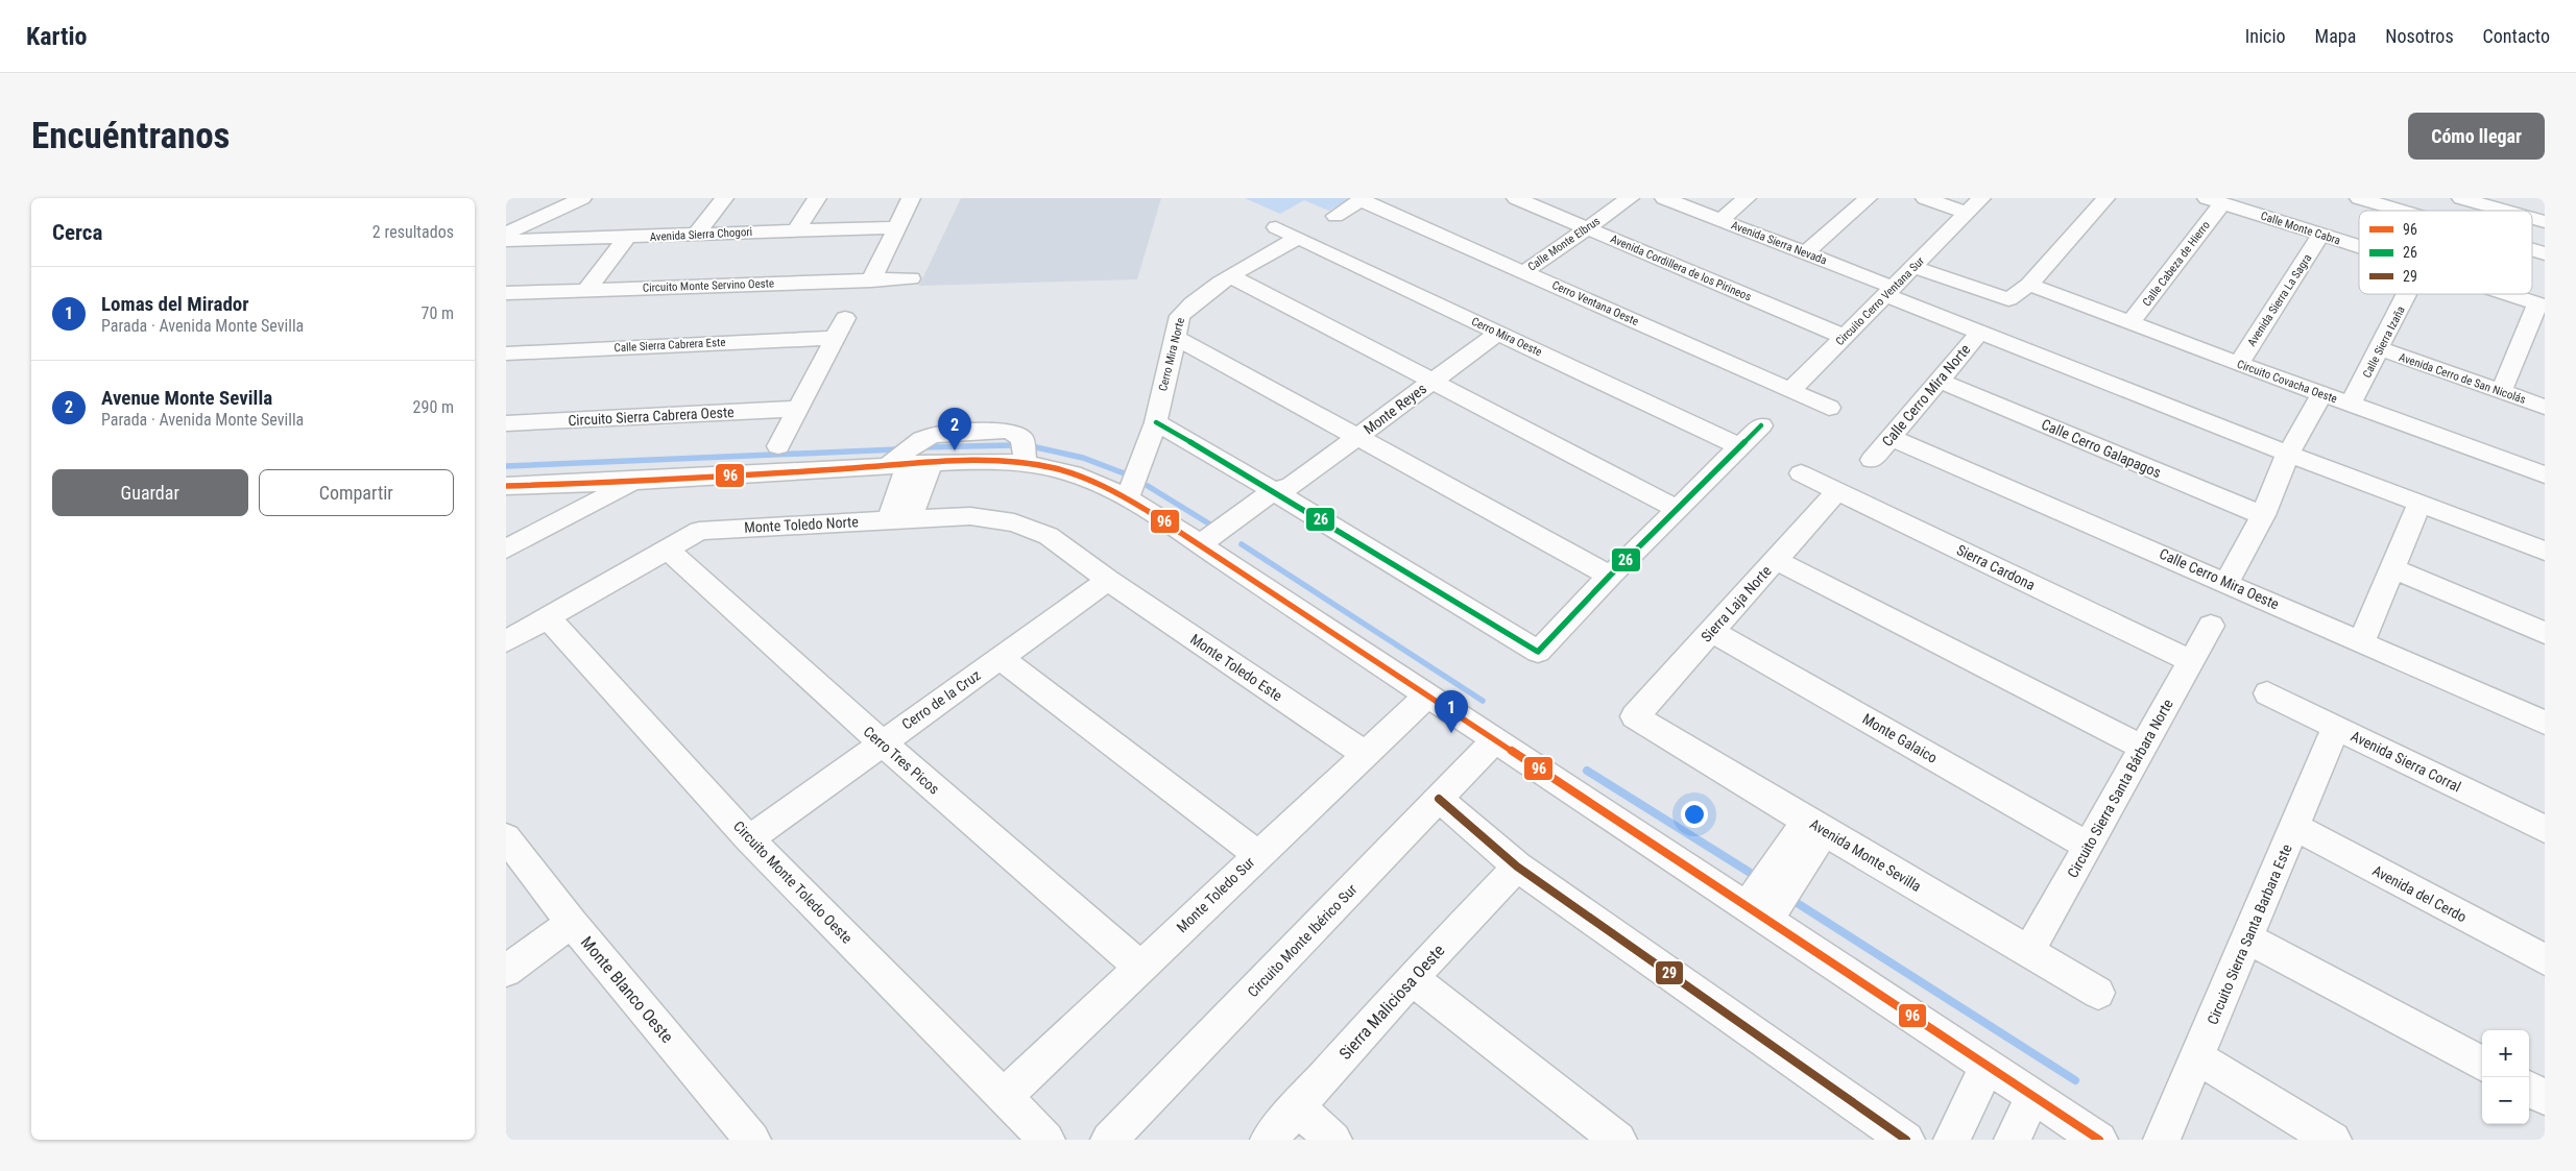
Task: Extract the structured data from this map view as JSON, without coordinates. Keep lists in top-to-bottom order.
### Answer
{
  "streets": {
    "street": [
      "Calle Monte Cabra",
      "Avenida Sierra Chogori",
      "Avenida Sierra Nevada",
      "Calle Monte Elbrus",
      "Calle Cabeza de Hierro",
      "Avenida Cordillera de los Pirineos",
      "Circuito Monte Servino Oeste",
      "Avenida Sierra La Sagra",
      "Circuito Cerro Ventana Sur",
      "Cerro Ventana Oeste",
      "Cerro Mira Oeste",
      "Calle Sierra Izaña",
      "Calle Sierra Cabrera Este",
      "Cerro Mira Norte",
      "Avenida Cerro de San Nicolás",
      "Circuito Covacha Oeste",
      "Calle Cerro Mira Norte",
      "Monte Reyes",
      "Circuito Sierra Cabrera Oeste",
      "Calle Cerro Galapagos",
      "Monte Toledo Norte",
      "Sierra Cardona",
      "Calle Cerro Mira Oeste",
      "Sierra Laja Norte",
      "Monte Toledo Este",
      "Cerro de la Cruz",
      "Monte Galaico",
      "Cerro Tres Picos",
      "Avenida Sierra Corral",
      "Circuito Sierra Santa Bárbara Norte",
      "Avenida Monte Sevilla",
      "Circuito Monte Toledo Oeste",
      "Avenida del Cerdo",
      "Monte Toledo Sur",
      "Circuito Sierra Santa Barbara Este",
      "Circuito Monte Ibérico Sur",
      "Monte Blanco Oeste",
      "Sierra Maliciosa Oeste"
    ]
  },
  "crossings": [
    ["Calle Monte Cabra", "Calle Cabeza de Hierro"],
    ["Calle Monte Cabra", "Avenida Sierra La Sagra"],
    ["Avenida Sierra Nevada", "Circuito Cerro Ventana Sur"],
    ["Avenida Sierra Nevada", "Calle Cerro Mira Norte"],
    ["Calle Monte Elbrus", "Avenida Cordillera de los Pirineos"],
    ["Calle Monte Elbrus", "Cerro Ventana Oeste"],
    ["Calle Cabeza de Hierro", "Circuito Covacha Oeste"],
    ["Avenida Cordillera de los Pirineos", "Circuito Cerro Ventana Sur"],
    ["Avenida Sierra La Sagra", "Circuito Covacha Oeste"],
    ["Circuito Cerro Ventana Sur", "Cerro Ventana Oeste"],
    ["Cerro Mira Oeste", "Cerro Mira Norte"],
    ["Cerro Mira Oeste", "Monte Reyes"],
    ["Calle Sierra Izaña", "Avenida Cerro de San Nicolás"],
    ["Calle Sierra Izaña", "Circuito Covacha Oeste"],
    ["Calle Cerro Mira Norte", "Calle Cerro Galapagos"],
    ["Calle Cerro Mira Norte", "Calle Cerro Mira Oeste"],
    ["Monte Toledo Norte", "Monte Toledo Este"],
    ["Monte Toledo Norte", "Cerro de la Cruz"],
    ["Monte Toledo Norte", "Cerro Tres Picos"],
    ["Monte Toledo Norte", "Circuito Monte Toledo Oeste"],
    ["Sierra Cardona", "Sierra Laja Norte"],
    ["Sierra Cardona", "Circuito Sierra Santa Bárbara Norte"],
    ["Sierra Laja Norte", "Monte Galaico"],
    ["Sierra Laja Norte", "Avenida Monte Sevilla"],
    ["Monte Toledo Este", "Cerro de la Cruz"],
    ["Monte Toledo Este", "Monte Toledo Sur"],
    ["Cerro de la Cruz", "Cerro Tres Picos"],
    ["Cerro de la Cruz", "Circuito Monte Toledo Oeste"],
    ["Monte Galaico", "Circuito Sierra Santa Bárbara Norte"],
    ["Cerro Tres Picos", "Monte Toledo Sur"],
    ["Avenida Sierra Corral", "Circuito Sierra Santa Barbara Este"],
    ["Circuito Sierra Santa Bárbara Norte", "Avenida Monte Sevilla"],
    ["Circuito Monte Toledo Oeste", "Monte Toledo Sur"],
    ["Avenida del Cerdo", "Circuito Sierra Santa Barbara Este"]
  ],
  "lines": ["transit line 26", "transit line 96", "transit line 29"],
  "legend": ["96", "26", "29"],
  "page": {
    "header": "Kartio",
    "nav": [
      "Inicio",
      "Mapa",
      "Nosotros",
      "Contacto"
    ],
    "buttons": [
      "Cómo llegar",
      ["Guardar", "Compartir"]
    ],
    "title": "Encuéntranos",
    "heading": ["Cerca", "2 resultados"],
    "list": [
      {
        "mark": "1",
        "name": "Lomas del Mirador",
        "note": "Parada · Avenida Monte Sevilla",
        "value": "70 m"
      },
      {
        "mark": "2",
        "name": "Avenue Monte Sevilla",
        "note": "Parada · Avenida Monte Sevilla",
        "value": "290 m"
      }
    ],
    "pins": ["2", "1"],
    "map_buttons": ["+", "−"]
  }
}
